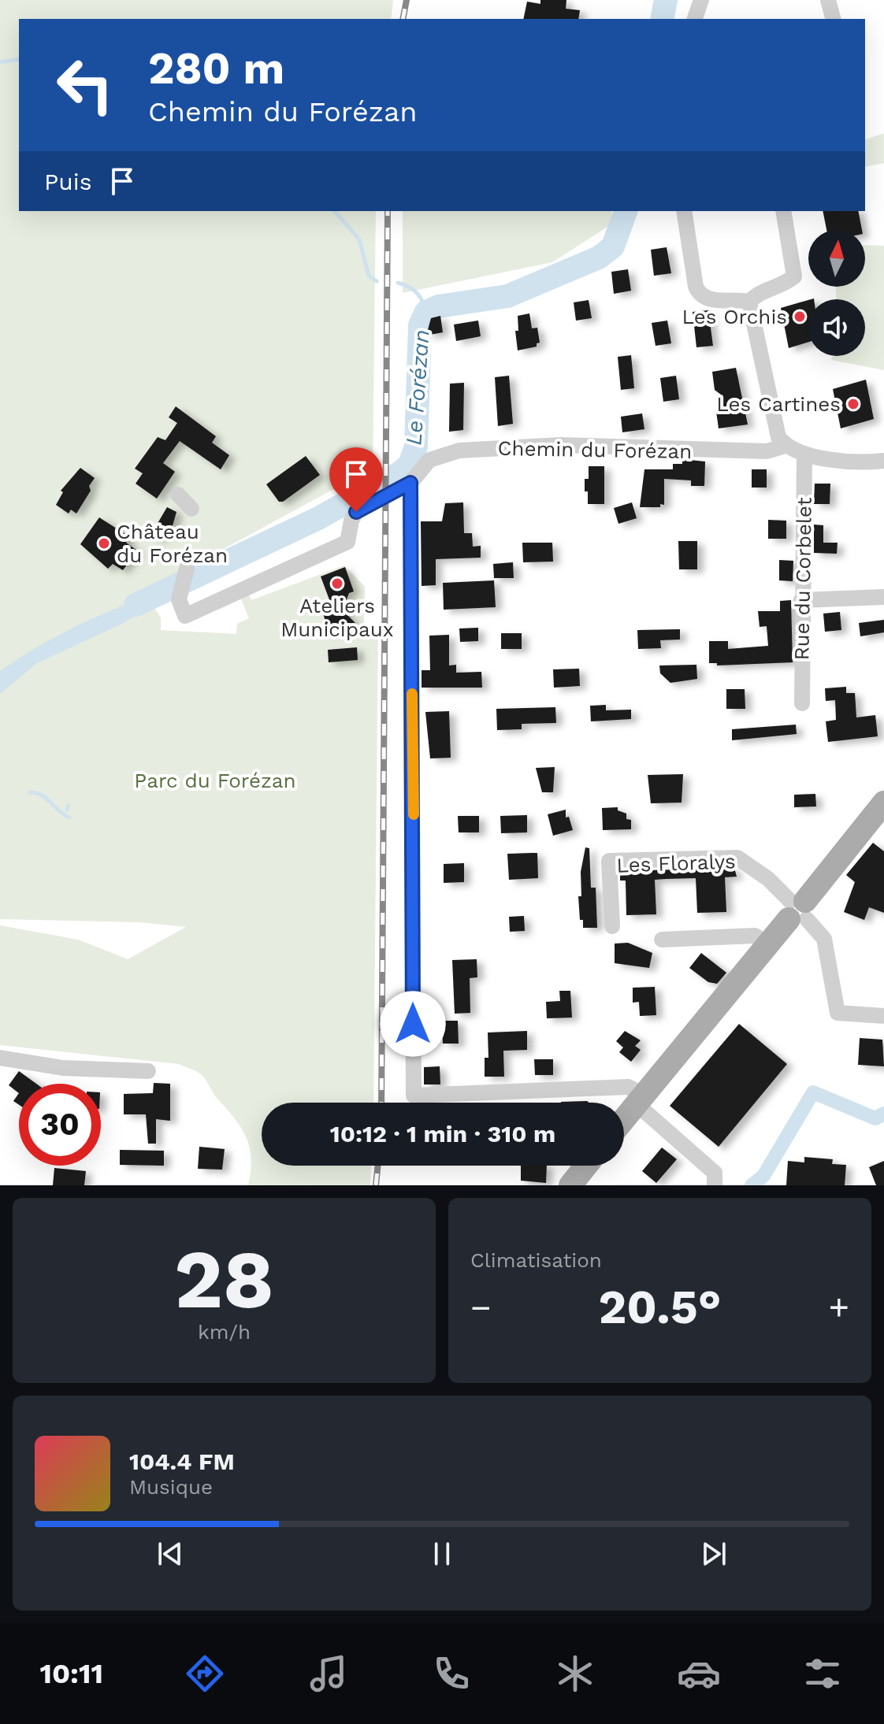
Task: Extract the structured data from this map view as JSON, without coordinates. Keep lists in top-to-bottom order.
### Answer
{
  "streets": {
    "street": ["Chemin du Forézan", "Rue du Corbelet", "Les Floralys"]
  },
  "water": ["Le Forézan"],
  "parks": ["Parc du Forézan"],
  "places": [
    "Les Orchis",
    "Les Cartines",
    "Château du Forézan",
    "Ateliers Municipaux"
  ],
  "north": "top",
  "page": {
    "turn": ["280 m", "Chemin du Forézan"],
    "then": "Puis",
    "limit": "30",
    "trip": "10:12 · 1 min · 310 m",
    "tile": [
      ["28", "km/h"],
      "Climatisation"
    ],
    "heat": ["−", "20.5°", "+"],
    "song": ["104.4 FM", "Musique"],
    "tabs": "10:11"
  }
}
